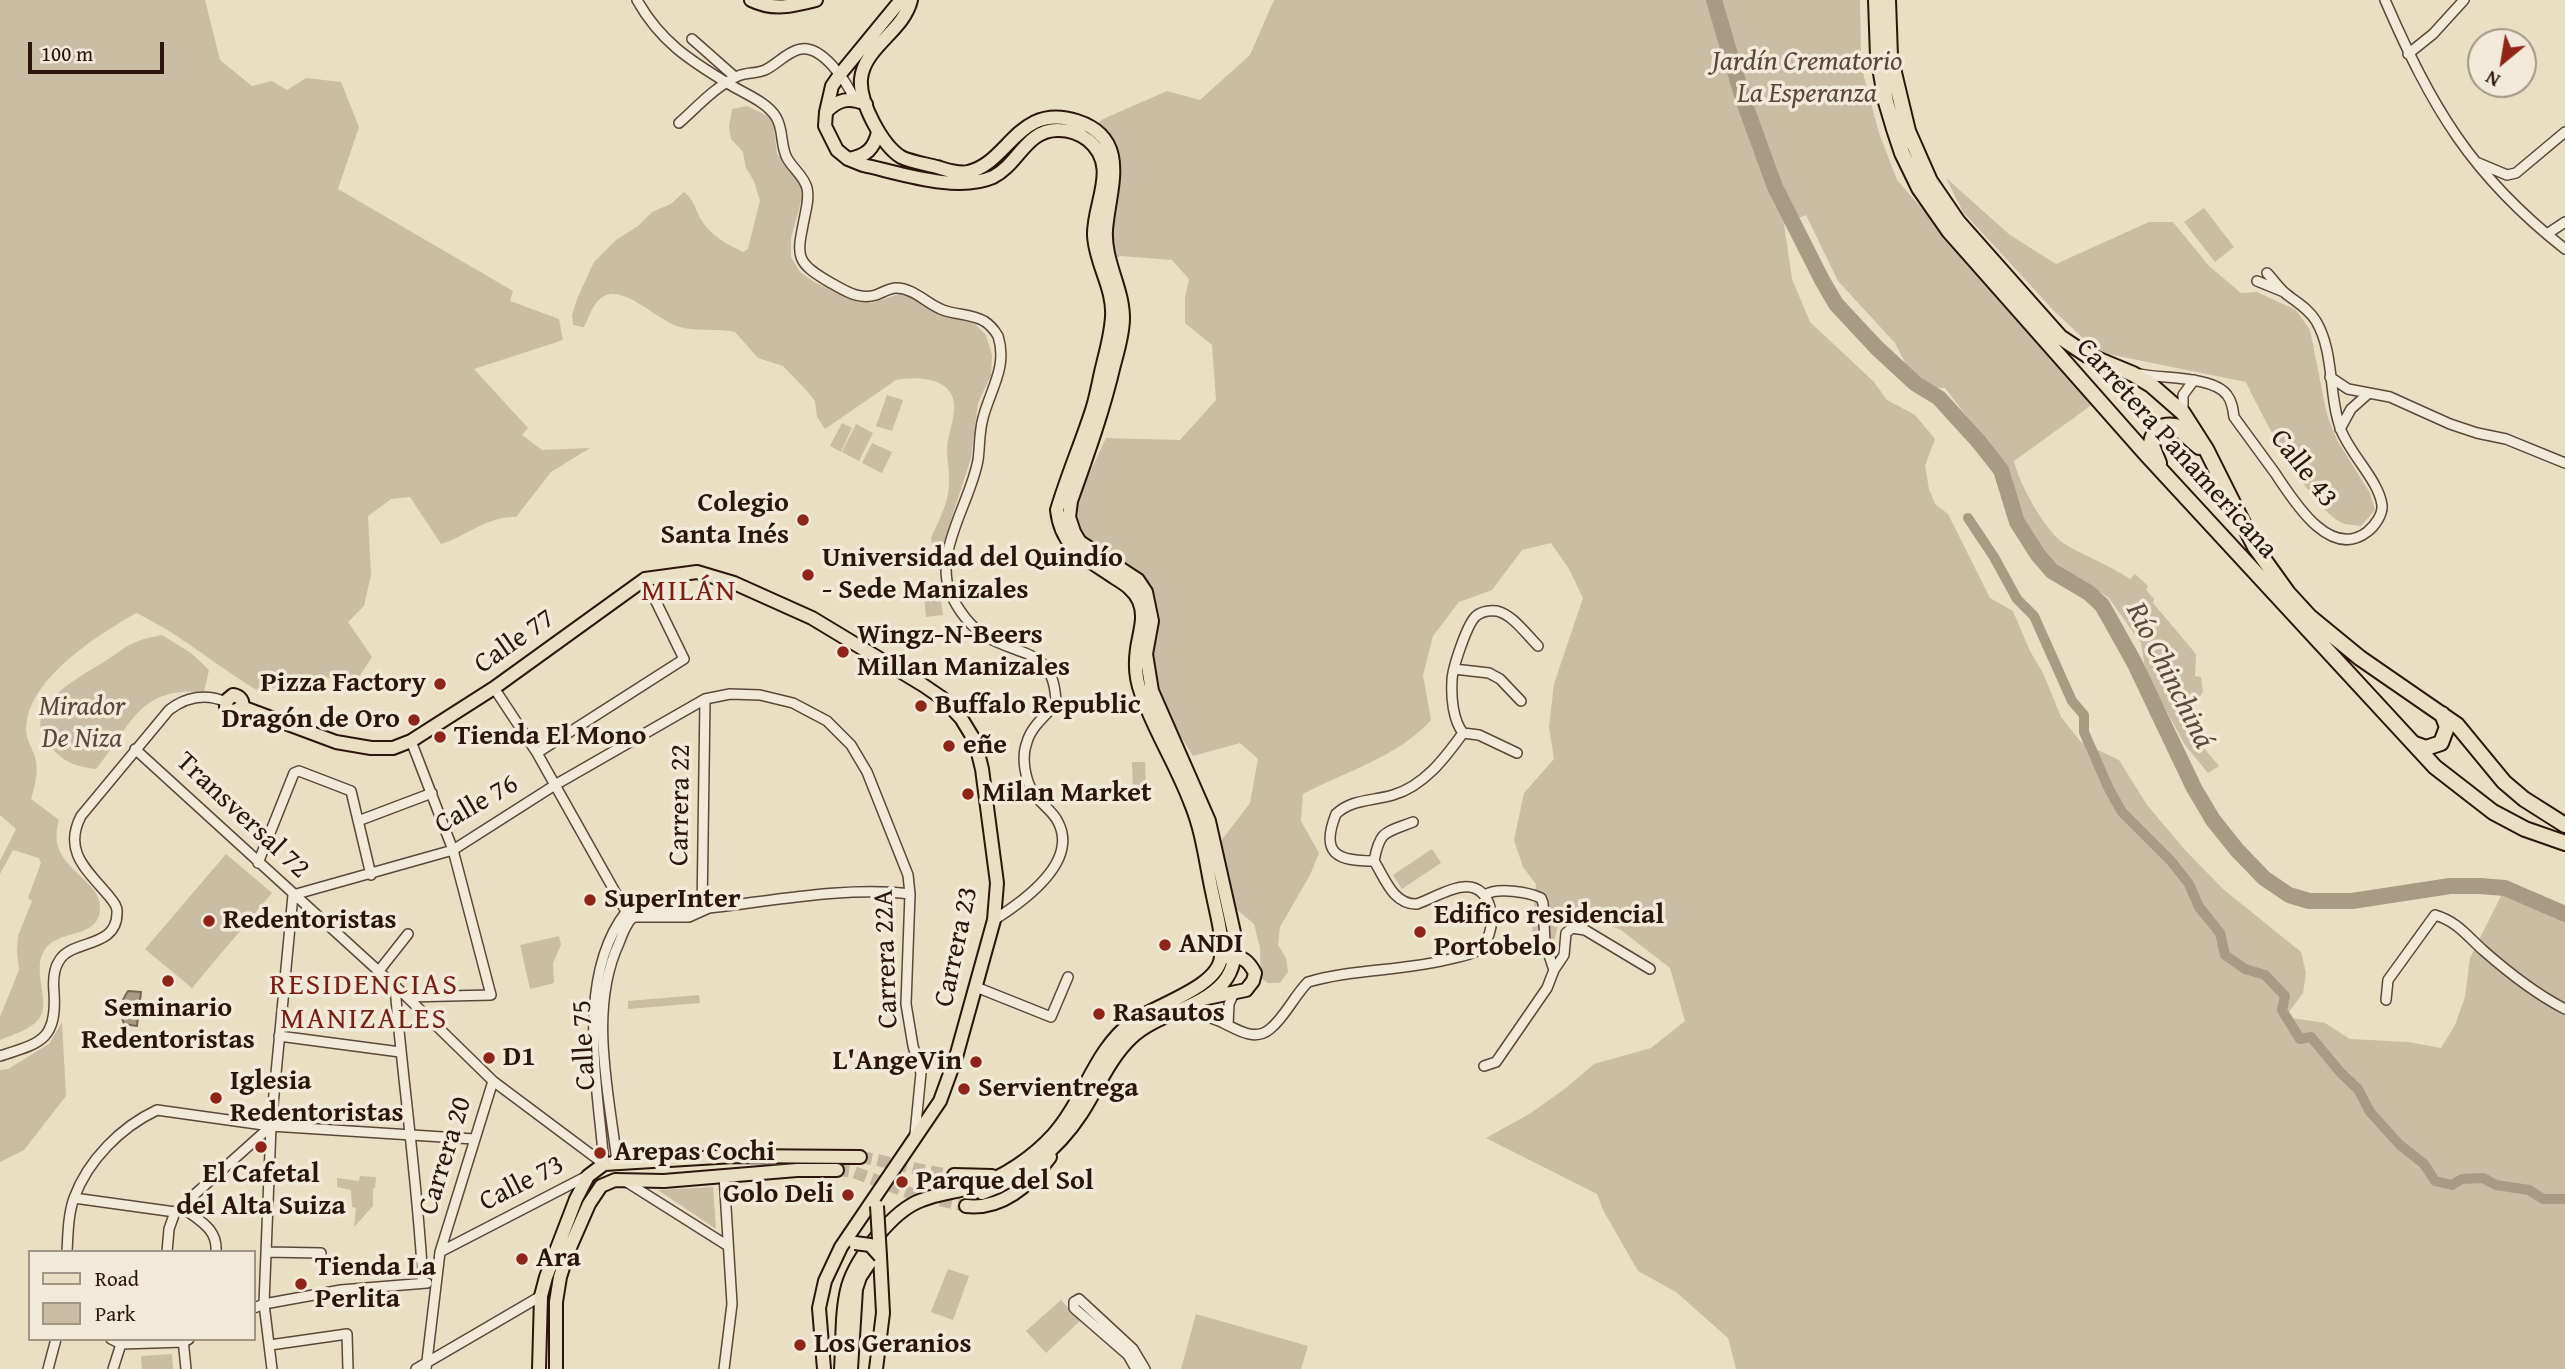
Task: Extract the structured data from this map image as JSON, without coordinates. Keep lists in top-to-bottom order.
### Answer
{
  "streets": {
    "highway": ["Carretera Panamericana"],
    "main road": ["Calle 77", "Carrera 23"],
    "street": [
      "Calle 43",
      "Calle 76",
      "Carrera 22",
      "Transversal 72",
      "Carrera 22A",
      "Calle 75",
      "Carrera 20",
      "Calle 73"
    ]
  },
  "crossings": [
    ["Carretera Panamericana", "Calle 43"],
    ["Calle 77", "Carrera 23"],
    ["Calle 76", "Carrera 22"],
    ["Calle 76", "Transversal 72"],
    ["Calle 76", "Carrera 22A"],
    ["Carrera 22", "Carrera 22A"],
    ["Transversal 72", "Calle 75"],
    ["Transversal 72", "Carrera 20"],
    ["Carrera 23", "Carrera 22A"],
    ["Carrera 20", "Calle 73"]
  ],
  "districts": ["MILÁN", "RESIDENCIAS MANIZALES"],
  "water": ["Río Chinchiná"],
  "parks": ["Jardín Crematorio La Esperanza", "Mirador De Niza"],
  "places": [
    "Colegio Santa Inés",
    "Universidad del Quindío - Sede Manizales",
    "Wingz-N-Beers Millan Manizales",
    "Pizza Factory",
    "Buffalo Republic",
    "Dragón de Oro",
    "Tienda El Mono",
    "eñe",
    "Milan Market",
    "SuperInter",
    "Redentoristas",
    "Edifico residencial Portobelo",
    "ANDI",
    "Seminario Redentoristas",
    "Rasautos",
    "D1",
    "L'AngeVin",
    "Servientrega",
    "Iglesia Redentoristas",
    "El Cafetal del Alta Suiza",
    "Arepas Cochi",
    "Parque del Sol",
    "Golo Deli",
    "Ara",
    "Tienda La Perlita",
    "Los Geranios"
  ],
  "legend": ["Road", "Park"],
  "scale_bar": "100 m",
  "north": "bottom left"
}
